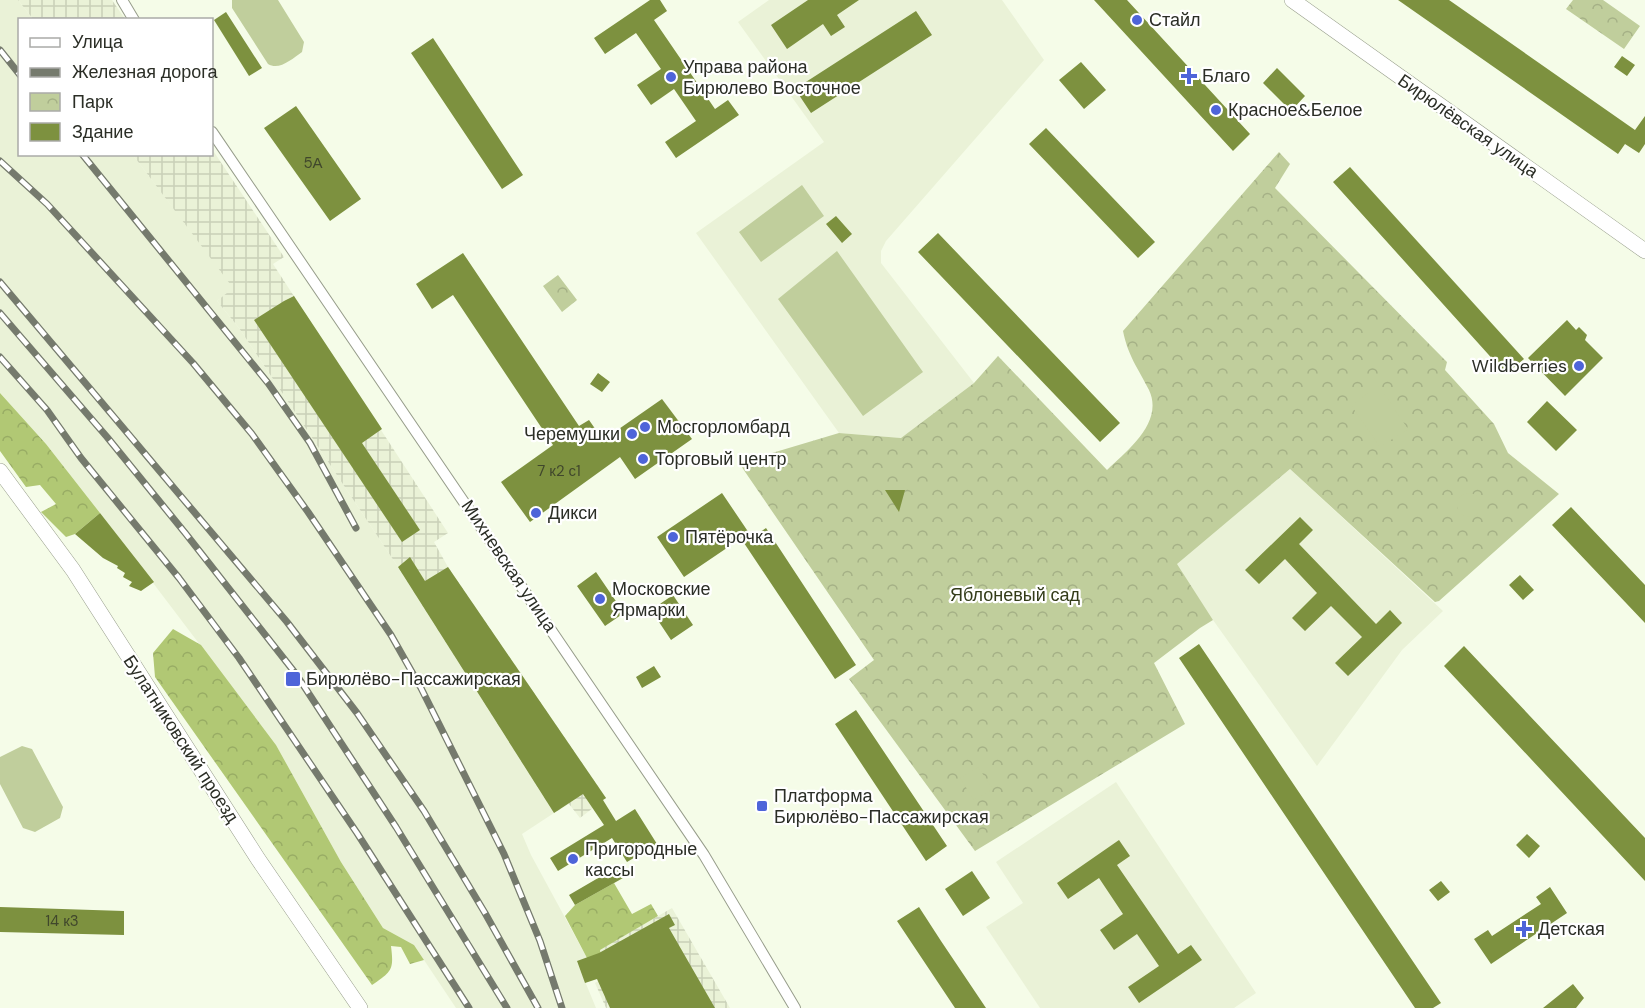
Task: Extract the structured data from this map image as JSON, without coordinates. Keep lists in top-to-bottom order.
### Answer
{
  "streets": {
    "street": ["Бирюлёвская улица", "Михневская улица", "Булатниковский проезд"]
  },
  "parks": ["Яблоневый сад"],
  "places": {
    "other": [
      "Стайл",
      "Управа района Бирюлево Восточное",
      "Красное&Белое",
      "Wildberries",
      "Мосгорломбард",
      "Черемушки",
      "Торговый центр",
      "Дикси",
      "Пятёрочка",
      "Московские Ярмарки",
      "Пригородные кассы"
    ],
    "health": ["Благо", "Детская"],
    "transit": ["Бирюлёво-Пассажирская", "Платформа Бирюлёво-Пассажирская"]
  },
  "house_numbers": ["5А", "7 к2 с1", "14 к3"],
  "legend": [
    "Улица",
    "Железная дорога",
    "Парк",
    "Здание"
  ]
}
